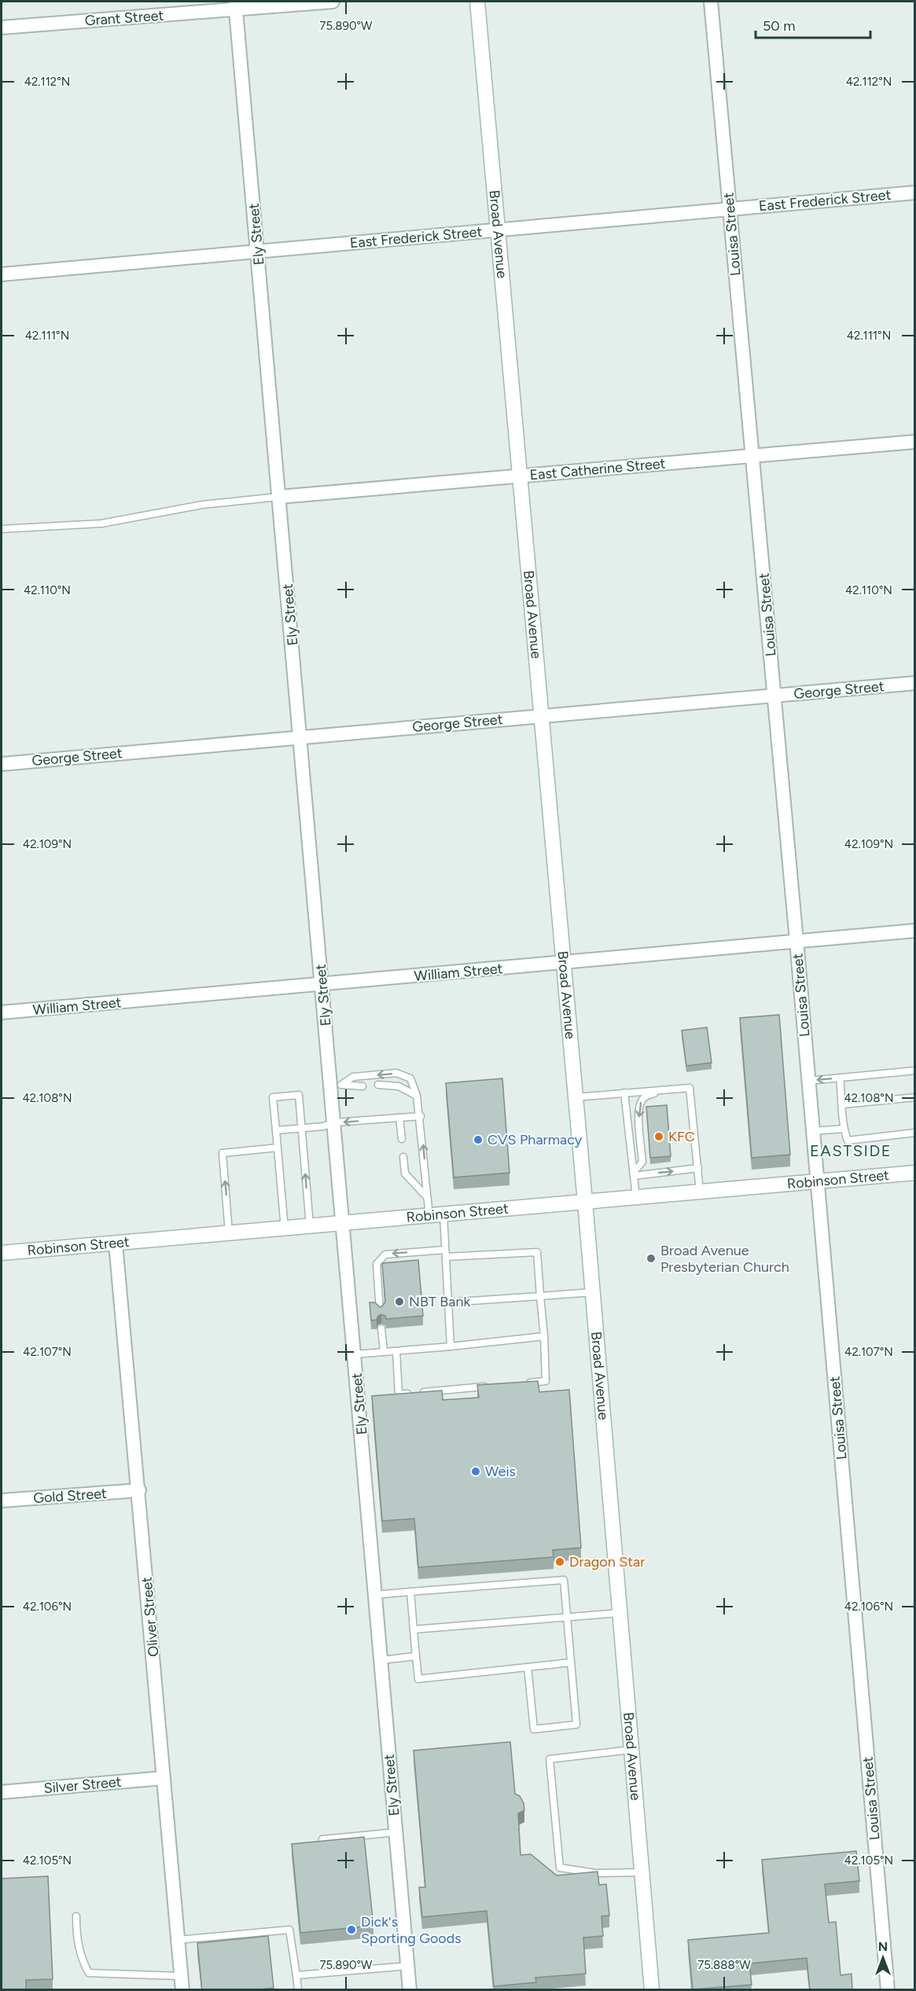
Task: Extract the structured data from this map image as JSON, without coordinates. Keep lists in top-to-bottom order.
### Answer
{
  "streets": {
    "main road": ["Broad Avenue", "Robinson Street"],
    "street": [
      "Grant Street",
      "East Frederick Street",
      "Ely Street",
      "Louisa Street",
      "East Catherine Street",
      "George Street",
      "William Street",
      "Gold Street",
      "Oliver Street",
      "Silver Street"
    ]
  },
  "crossings": [
    ["Grant Street", "Ely Street"],
    ["East Frederick Street", "Ely Street"],
    ["East Frederick Street", "Broad Avenue"],
    ["East Frederick Street", "Louisa Street"],
    ["Ely Street", "East Catherine Street"],
    ["Ely Street", "George Street"],
    ["Ely Street", "William Street"],
    ["Ely Street", "Robinson Street"],
    ["Broad Avenue", "East Catherine Street"],
    ["Broad Avenue", "George Street"],
    ["Broad Avenue", "William Street"],
    ["Broad Avenue", "Robinson Street"],
    ["Louisa Street", "East Catherine Street"],
    ["Louisa Street", "George Street"],
    ["Louisa Street", "William Street"],
    ["Louisa Street", "Robinson Street"],
    ["Robinson Street", "Oliver Street"],
    ["Gold Street", "Oliver Street"],
    ["Oliver Street", "Silver Street"]
  ],
  "districts": ["EASTSIDE"],
  "places": [
    "KFC",
    "CVS Pharmacy",
    "Broad Avenue Presbyterian Church",
    "NBT Bank",
    "Weis",
    "Dragon Star",
    "Dick's Sporting Goods"
  ],
  "scale_bar": "50 m",
  "north": "top",
  "coordinates": [
    "75.890°W",
    "42.112°N",
    "42.111°N",
    "42.110°N",
    "42.109°N",
    "42.108°N",
    "42.107°N",
    "42.106°N",
    "42.105°N",
    "75.888°W"
  ]
}
